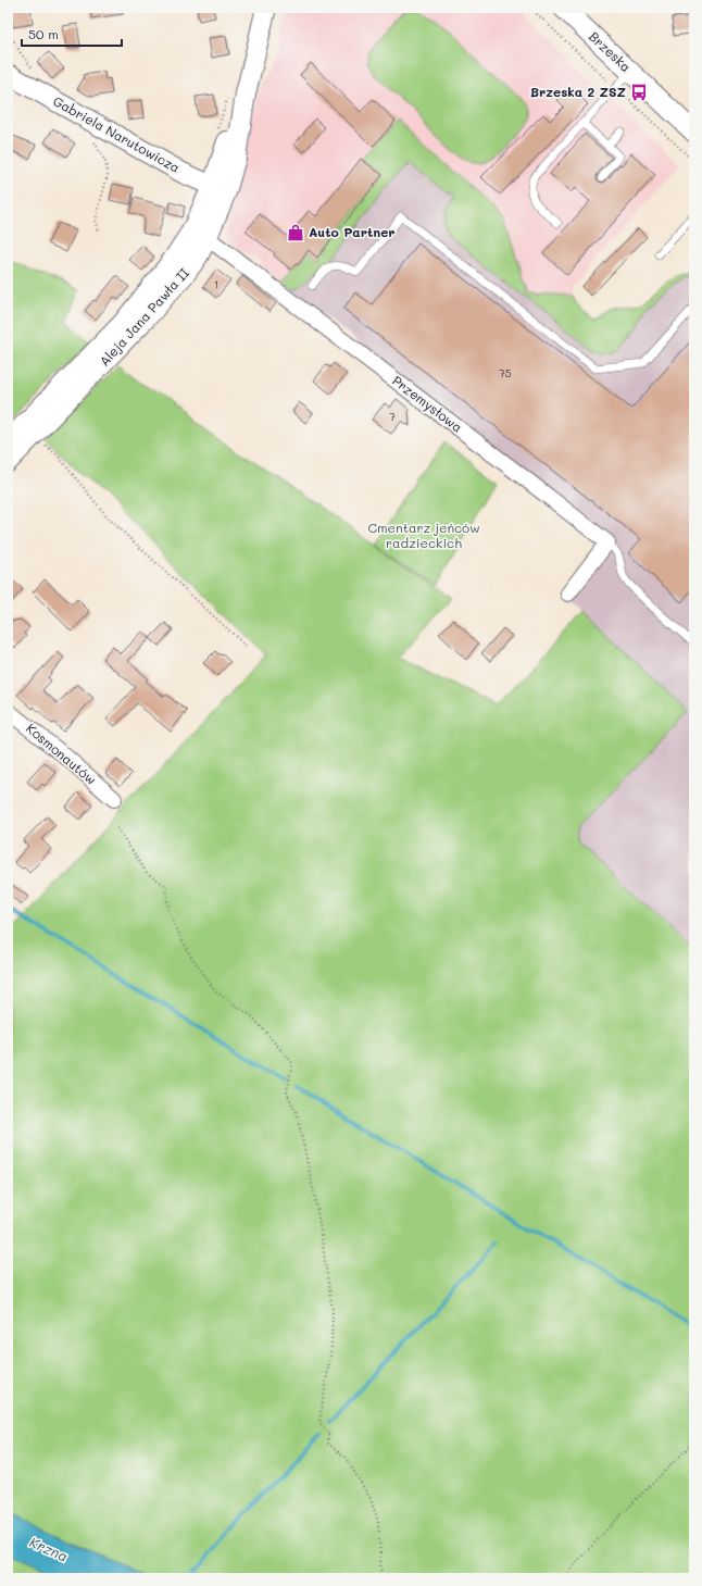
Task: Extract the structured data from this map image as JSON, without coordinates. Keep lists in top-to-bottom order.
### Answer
{
  "streets": {
    "street": [
      "Brzeska",
      "Gabriela Narutowicza",
      "Aleja Jana Pawła II",
      "Przemysłowa",
      "Kosmonautów"
    ]
  },
  "crossings": [
    ["Gabriela Narutowicza", "Aleja Jana Pawła II"],
    ["Aleja Jana Pawła II", "Przemysłowa"]
  ],
  "water": ["Krzna"],
  "parks": ["Cmentarz jeńców radzieckich"],
  "places": {
    "bus stop": ["Brzeska 2 ZSZ"],
    "shop": ["Auto Partner"]
  },
  "house_numbers": ["1", "75", "7"],
  "scale_bar": "50 m"
}
